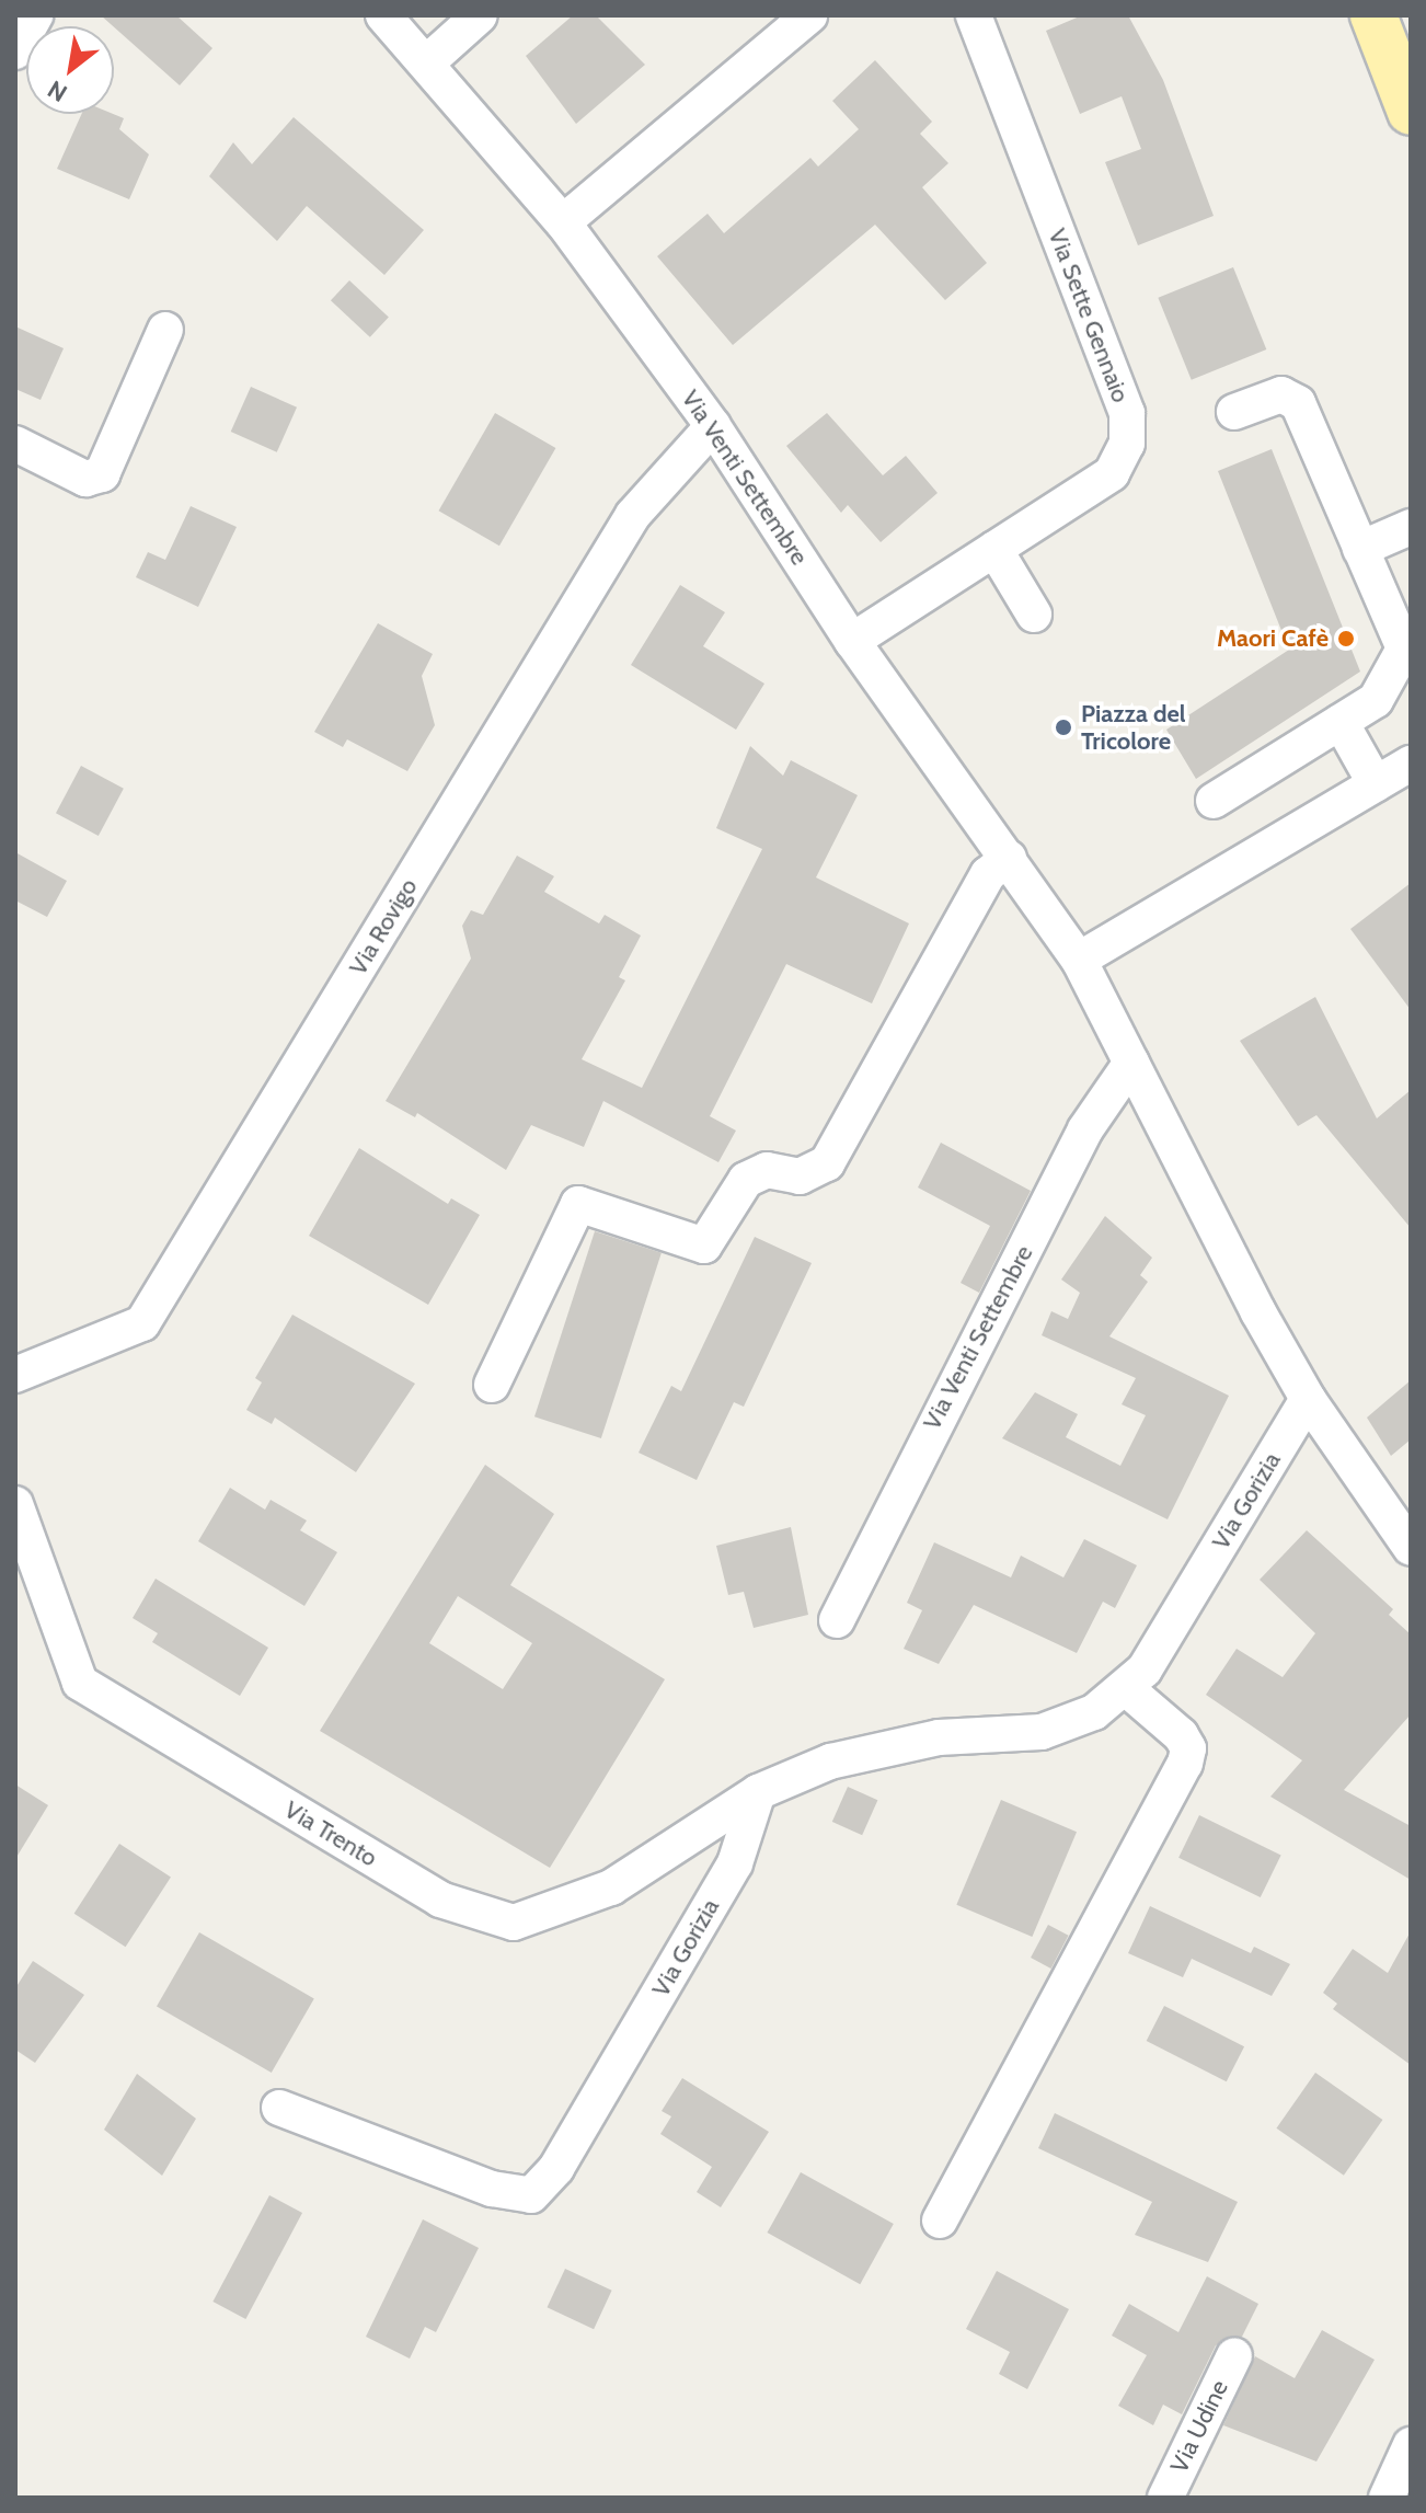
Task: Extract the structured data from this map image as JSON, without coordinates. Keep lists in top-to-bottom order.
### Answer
{
  "streets": {
    "street": [
      "Via Sette Gennaio",
      "Via Venti Settembre",
      "Via Rovigo",
      "Via Gorizia",
      "Via Trento",
      "Via Udine"
    ]
  },
  "crossings": [
    ["Via Sette Gennaio", "Via Venti Settembre"],
    ["Via Venti Settembre", "Via Rovigo"],
    ["Via Venti Settembre", "Via Gorizia"],
    ["Via Gorizia", "Via Trento"]
  ],
  "places": ["Maori Cafè", "Piazza del Tricolore"],
  "north": "bottom left"
}
